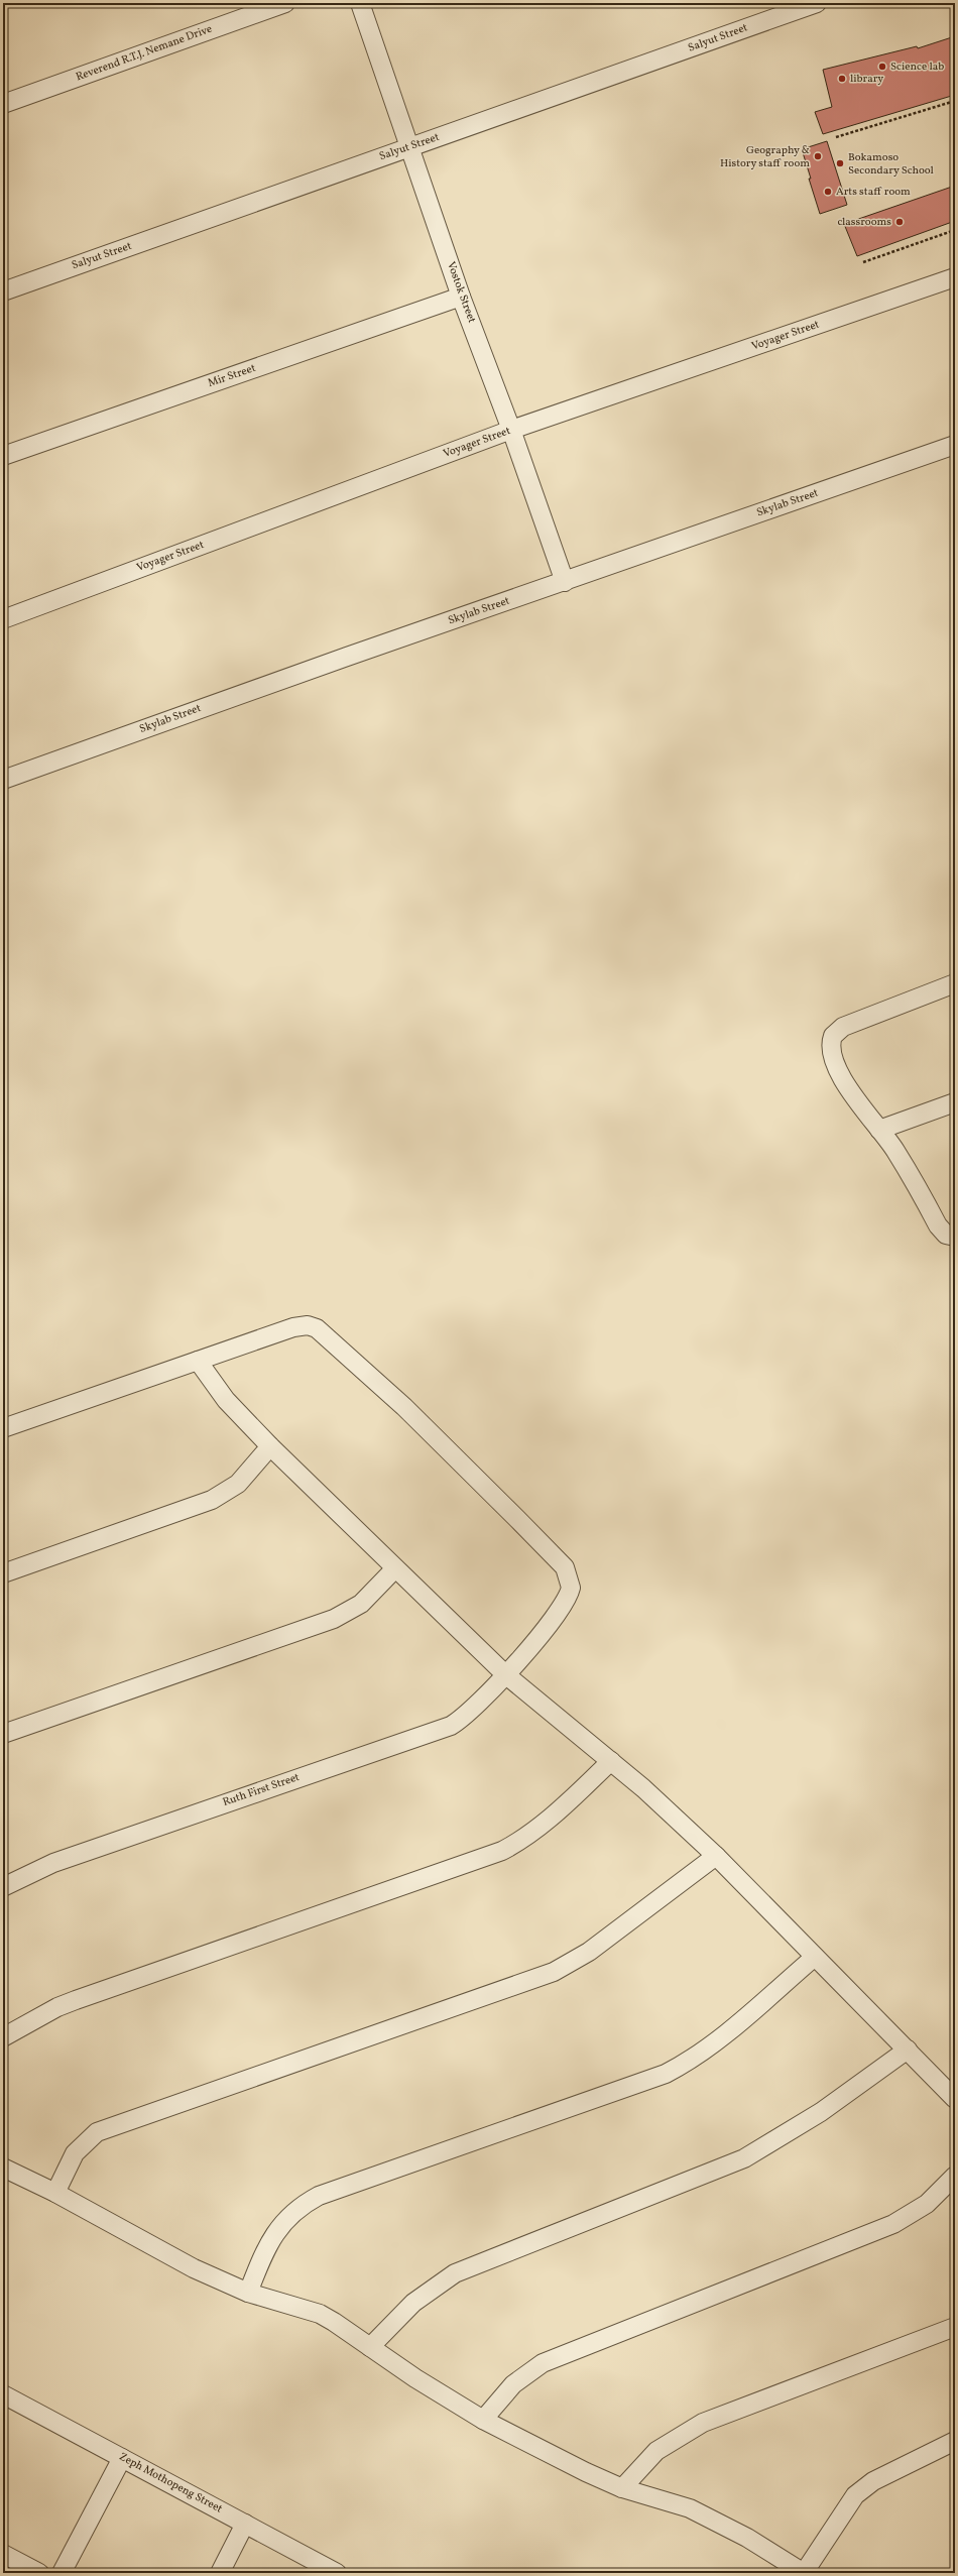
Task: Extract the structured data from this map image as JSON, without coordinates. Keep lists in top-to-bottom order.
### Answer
{
  "streets": {
    "street": [
      "Salyut Street",
      "Reverend R.T.J. Nemane Drive",
      "Vostok Street",
      "Voyager Street",
      "Mir Street",
      "Skylab Street",
      "Ruth First Street",
      "Zeph Mothopeng Street"
    ]
  },
  "crossings": [
    ["Salyut Street", "Vostok Street"],
    ["Vostok Street", "Voyager Street"],
    ["Vostok Street", "Mir Street"],
    ["Vostok Street", "Skylab Street"]
  ],
  "places": [
    "Science lab",
    "library",
    "Geography & History staff room",
    "Bokamoso Secondary School",
    "Arts staff room",
    "classrooms"
  ]
}
